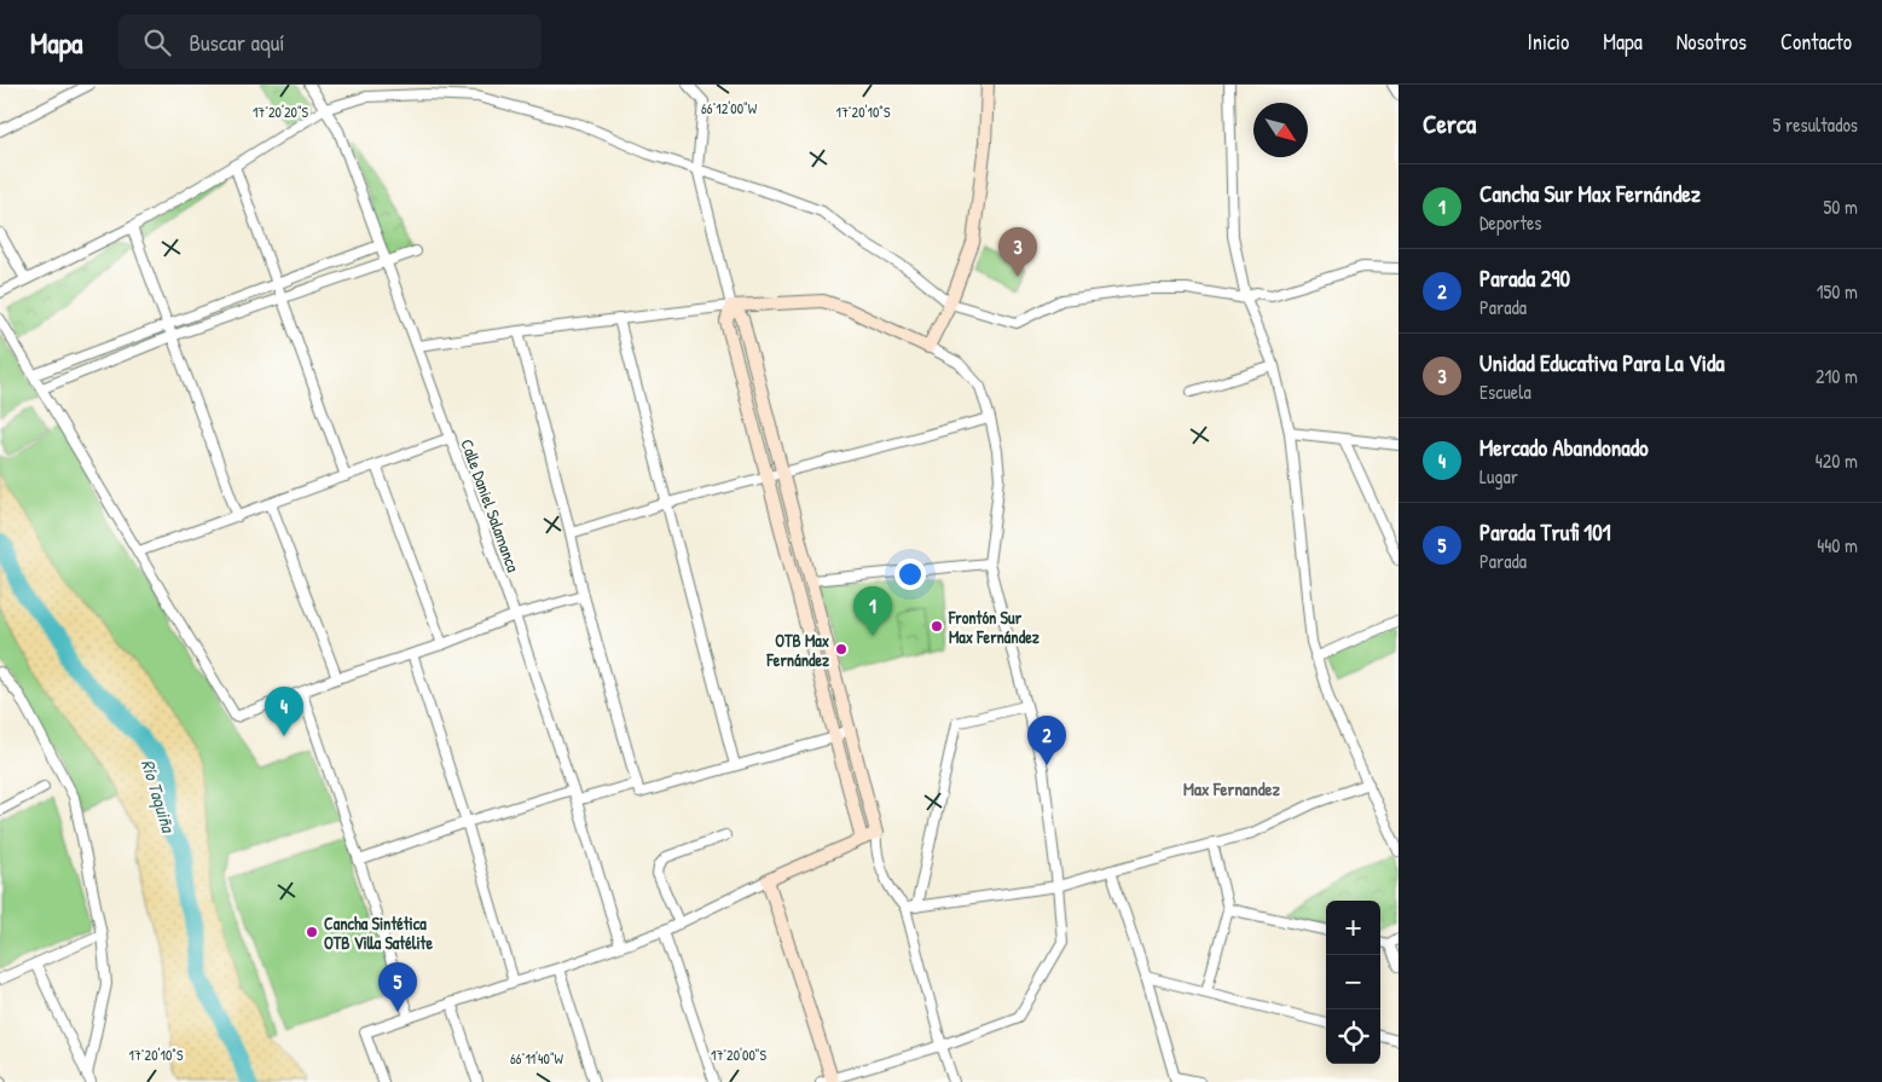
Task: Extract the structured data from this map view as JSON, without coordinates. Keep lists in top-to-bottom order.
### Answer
{
  "streets": {
    "street": ["Calle Daniel Salamanca"]
  },
  "districts": ["Max Fernandez"],
  "water": ["Río Taquiña"],
  "places": ["Frontón Sur Max Fernández", "OTB Max Fernández", "Cancha Sintética OTB Villa Satélite"],
  "north": "bottom right",
  "page": {
    "header": "Mapa",
    "search": "Buscar aquí",
    "nav": [
      "Inicio",
      "Mapa",
      "Nosotros",
      "Contacto"
    ],
    "heading": ["Cerca", "5 resultados"],
    "list": [
      {
        "mark": "1",
        "name": "Cancha Sur Max Fernández",
        "note": "Deportes",
        "value": "50 m"
      },
      {
        "mark": "2",
        "name": "Parada 290",
        "note": "Parada",
        "value": "150 m"
      },
      {
        "mark": "3",
        "name": "Unidad Educativa Para La Vida",
        "note": "Escuela",
        "value": "210 m"
      },
      {
        "mark": "4",
        "name": "Mercado Abandonado",
        "note": "Lugar",
        "value": "420 m"
      },
      {
        "mark": "5",
        "name": "Parada Trufi 101",
        "note": "Parada",
        "value": "440 m"
      }
    ],
    "pins": [
      "3",
      "1",
      "4",
      "2",
      "5"
    ],
    "map_buttons": ["+", "−"]
  },
  "coordinates": [
    "66°12'00\"W",
    "17°20'20\"S",
    "17°20'10\"S",
    "17°20'00\"S",
    "66°11'40\"W"
  ]
}
